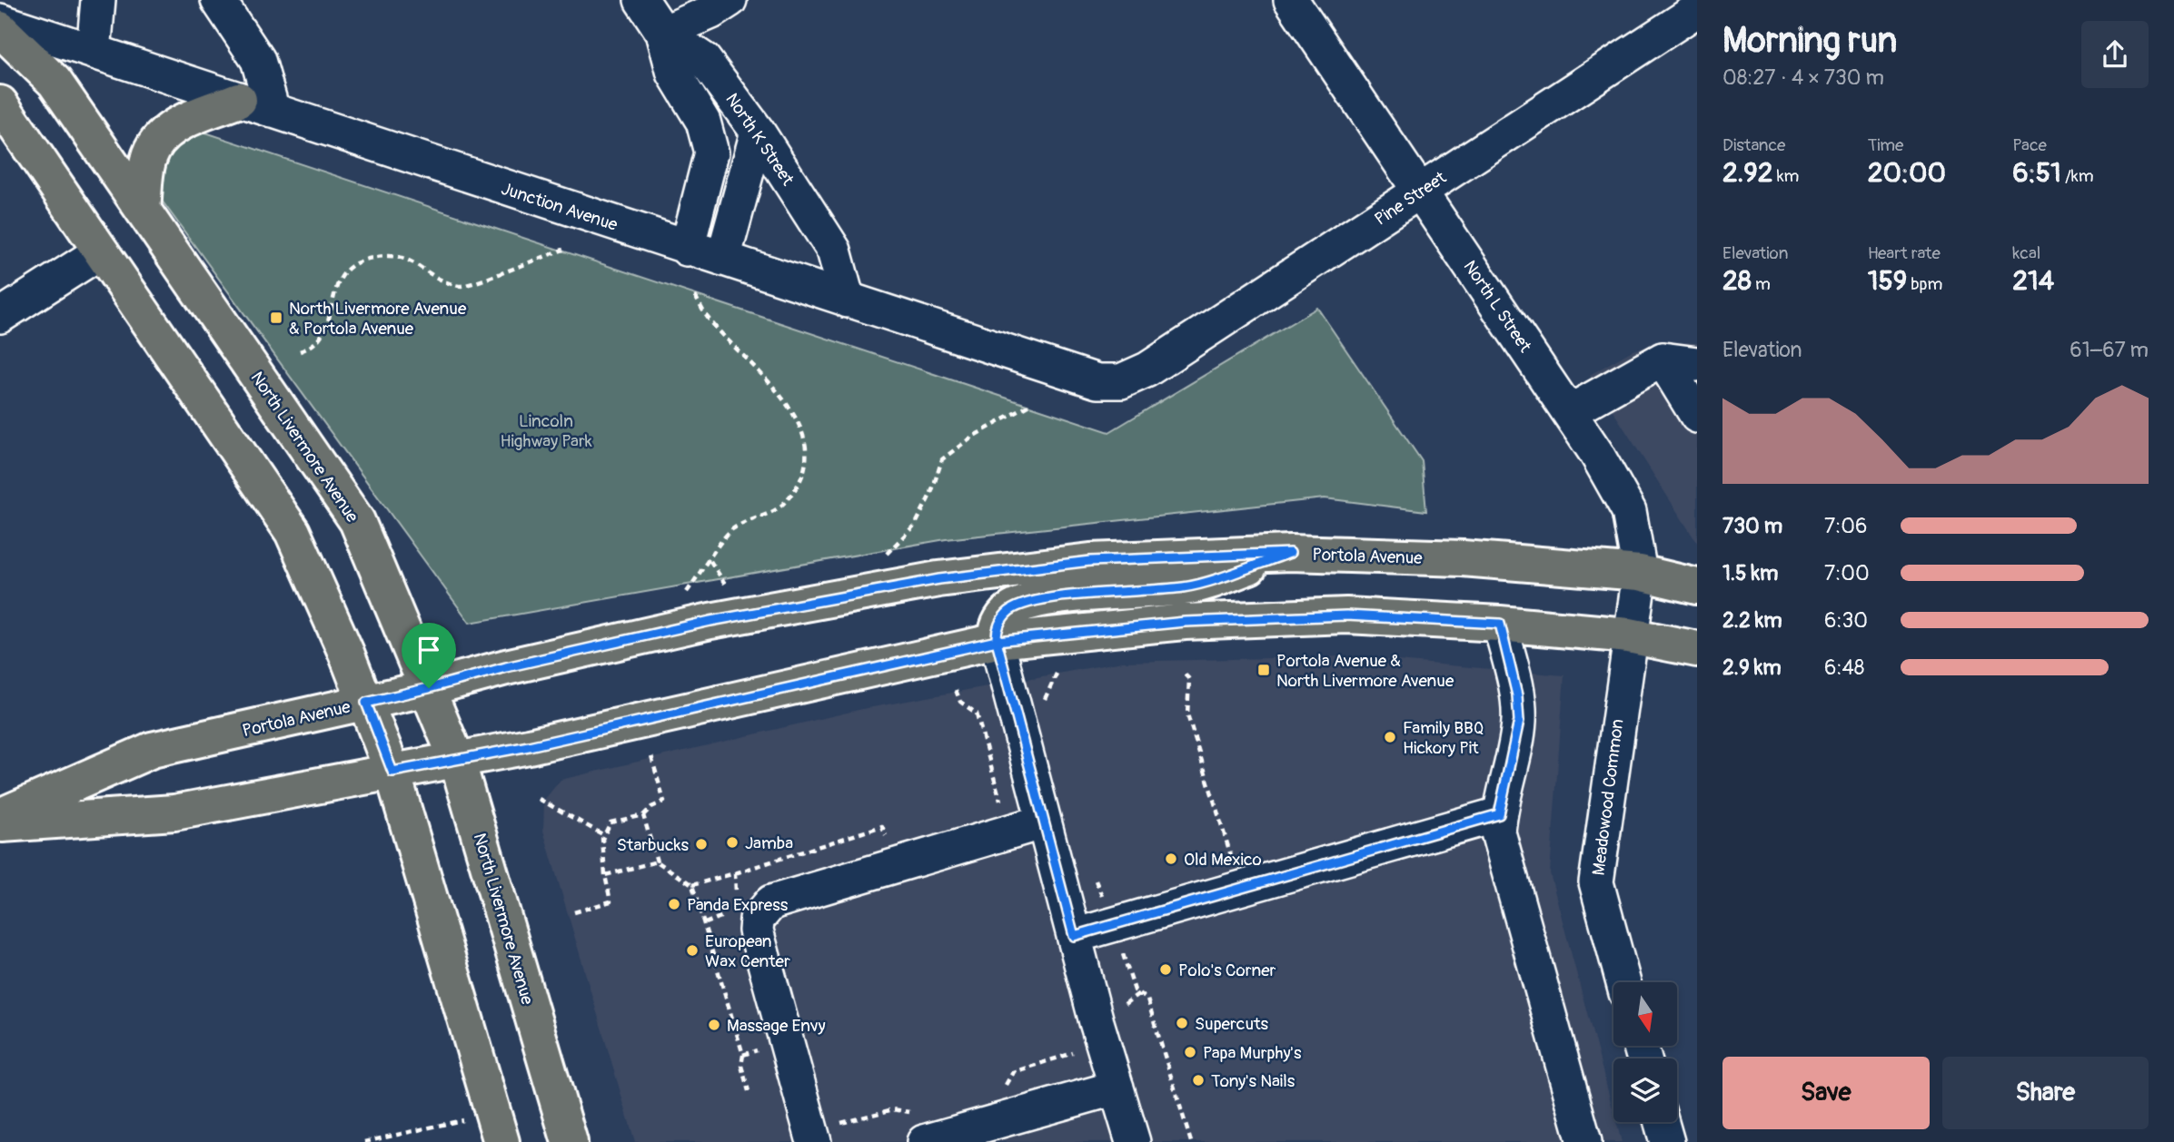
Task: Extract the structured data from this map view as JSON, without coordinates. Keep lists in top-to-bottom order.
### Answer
{
  "streets": {
    "main road": ["North Livermore Avenue", "Portola Avenue"],
    "street": [
      "North K Street",
      "Pine Street",
      "Junction Avenue",
      "North L Street",
      "Meadowood Common"
    ]
  },
  "crossings": [
    ["North K Street", "Junction Avenue"],
    ["Pine Street", "Junction Avenue"],
    ["Pine Street", "North L Street"],
    ["North L Street", "Portola Avenue"],
    ["North L Street", "Meadowood Common"],
    ["North Livermore Avenue", "Portola Avenue"]
  ],
  "parks": ["Lincoln Highway Park"],
  "places": {
    "transit": ["North Livermore Avenue & Portola Avenue", "Portola Avenue & North Livermore Avenue"],
    "other": [
      "Family BBQ Hickory Pit",
      "Jamba",
      "Starbucks",
      "Old Mexico",
      "Panda Express",
      "European Wax Center",
      "Polo's Corner",
      "Supercuts",
      "Massage Envy",
      "Papa Murphy's",
      "Tony's Nails"
    ]
  },
  "north": "bottom",
  "page": {
    "heading": ["Morning run", "08:27 · 4 × 730 m"],
    "stats": [
      ["Distance", "2.92 km"],
      ["Time", "20:00"],
      ["Pace", "6:51 /km"],
      ["Elevation", "28 m"],
      ["Heart rate", "159 bpm"],
      ["kcal", "214"]
    ],
    "chart": ["Elevation", "61–67 m"],
    "list": [
      {
        "name": "730 m",
        "note": "7:06"
      },
      {
        "name": "1.5 km",
        "note": "7:00"
      },
      {
        "name": "2.2 km",
        "note": "6:30"
      },
      {
        "name": "2.9 km",
        "note": "6:48"
      }
    ],
    "buttons": ["Save", "Share"]
  }
}
